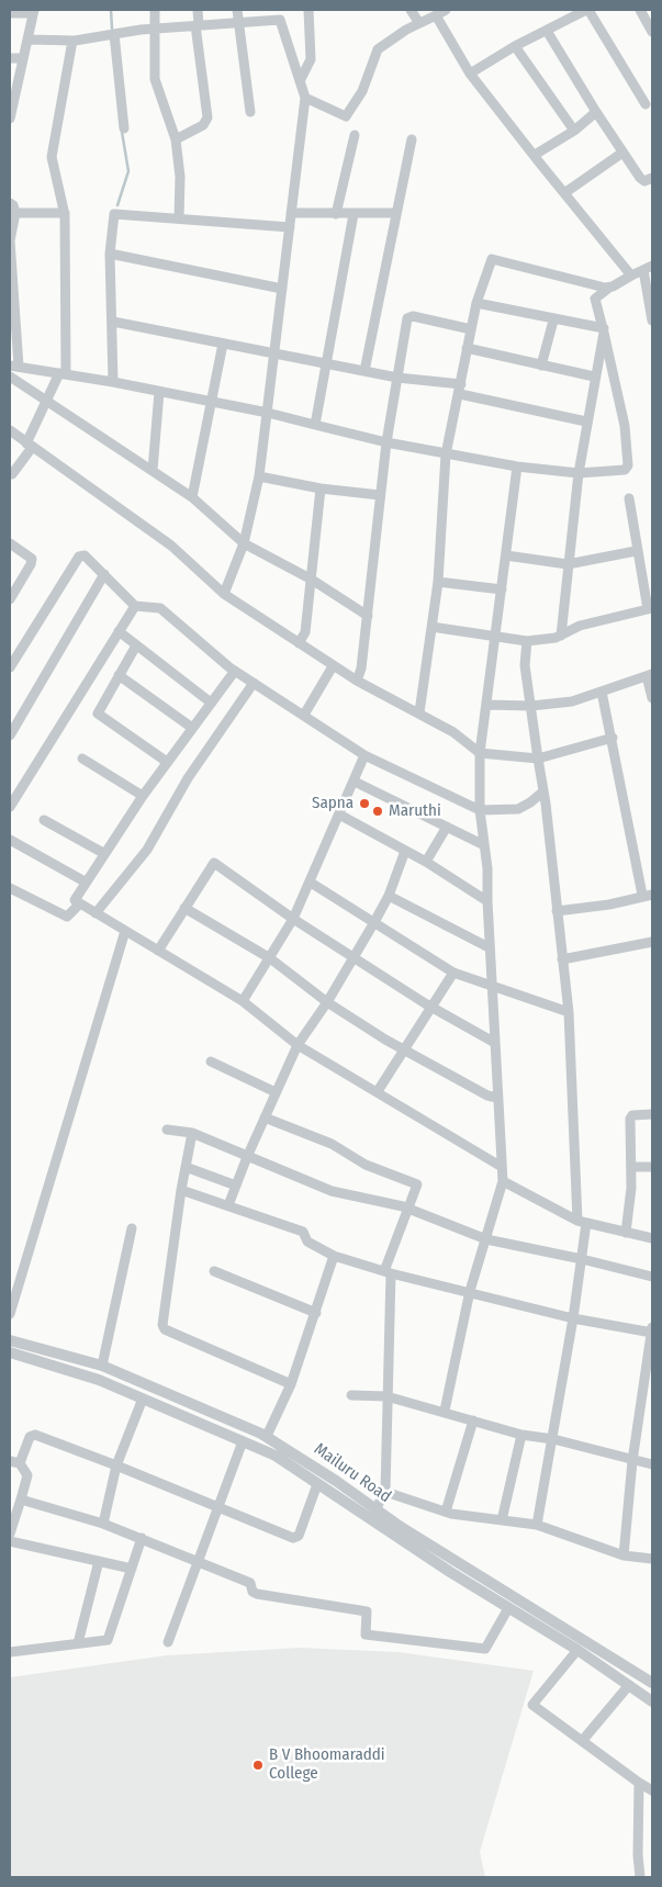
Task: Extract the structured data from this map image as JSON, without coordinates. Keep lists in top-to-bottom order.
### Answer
{
  "streets": {
    "street": ["Mailuru Road"]
  },
  "places": ["Sapna", "Maruthi", "B V Bhoomaraddi College"]
}
